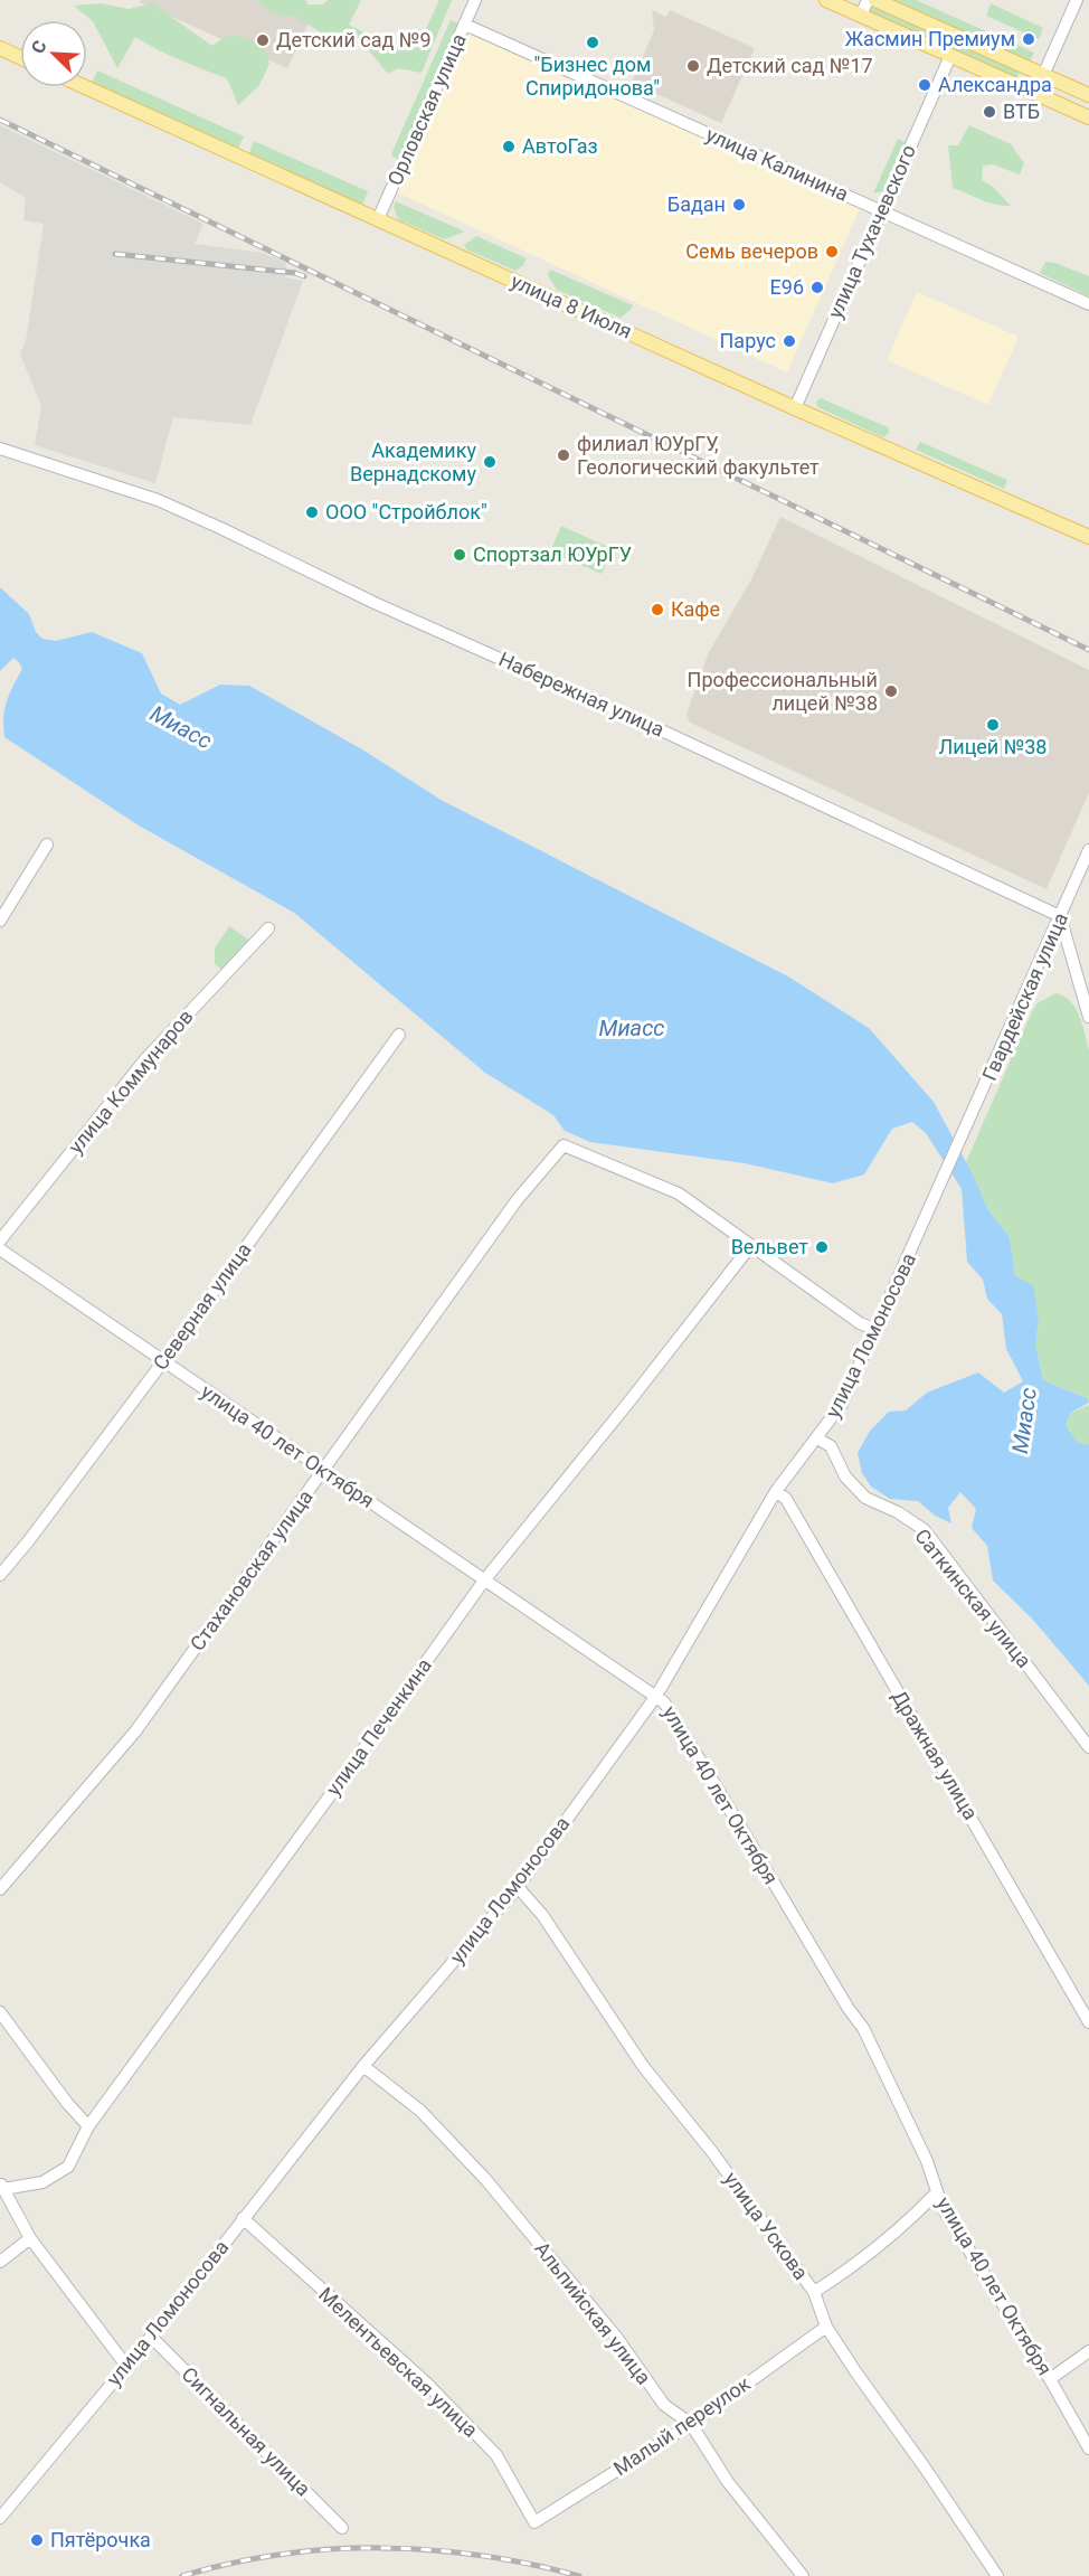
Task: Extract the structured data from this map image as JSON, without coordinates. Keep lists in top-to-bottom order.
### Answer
{
  "streets": {
    "main road": ["улица 8 Июля"],
    "street": [
      "Орловская улица",
      "улица Калинина",
      "улица Тухачевского",
      "Набережная улица",
      "Гвардейская улица",
      "улица Коммунаров",
      "Северная улица",
      "улица Ломоносова",
      "улица 40 лет Октября",
      "Стахановская улица",
      "Саткинская улица",
      "улица Печенкина",
      "Дражная улица",
      "улица Ускова",
      "Альпийская улица",
      "Мелентьевская улица",
      "Малый переулок",
      "Сигнальная улица"
    ]
  },
  "crossings": [
    ["Орловская улица", "улица Калинина"],
    ["Орловская улица", "улица 8 Июля"],
    ["улица Калинина", "улица Тухачевского"],
    ["улица Тухачевского", "улица 8 Июля"],
    ["Набережная улица", "Гвардейская улица"],
    ["Гвардейская улица", "улица Ломоносова"],
    ["Северная улица", "улица 40 лет Октября"],
    ["улица Ломоносова", "улица 40 лет Октября"],
    ["улица Ломоносова", "Саткинская улица"],
    ["улица Ломоносова", "Дражная улица"],
    ["улица Ломоносова", "улица Ускова"],
    ["улица Ломоносова", "Альпийская улица"],
    ["улица Ломоносова", "Мелентьевская улица"],
    ["улица Ломоносова", "Сигнальная улица"],
    ["улица 40 лет Октября", "Стахановская улица"],
    ["улица 40 лет Октября", "улица Печенкина"],
    ["Стахановская улица", "улица Печенкина"],
    ["улица Ускова", "Малый переулок"],
    ["Альпийская улица", "Малый переулок"],
    ["Мелентьевская улица", "Малый переулок"]
  ],
  "water": ["Миасс"],
  "places": [
    "Жасмин Премиум",
    "Детский сад №9",
    "\"Бизнес дом Спиридонова\"",
    "Детский сад №17",
    "Александра",
    "ВТБ",
    "АвтоГаз",
    "Бадан",
    "Семь вечеров",
    "E96",
    "Парус",
    "филиал ЮУрГУ, Геологический факультет",
    "Академику Вернадскому",
    "ООО \"Стройблок\"",
    "Спортзал ЮУрГУ",
    "Кафе",
    "Профессиональный лицей №38",
    "Лицей №38",
    "Вельвет",
    "Пятёрочка"
  ],
  "north": "top left"
}
